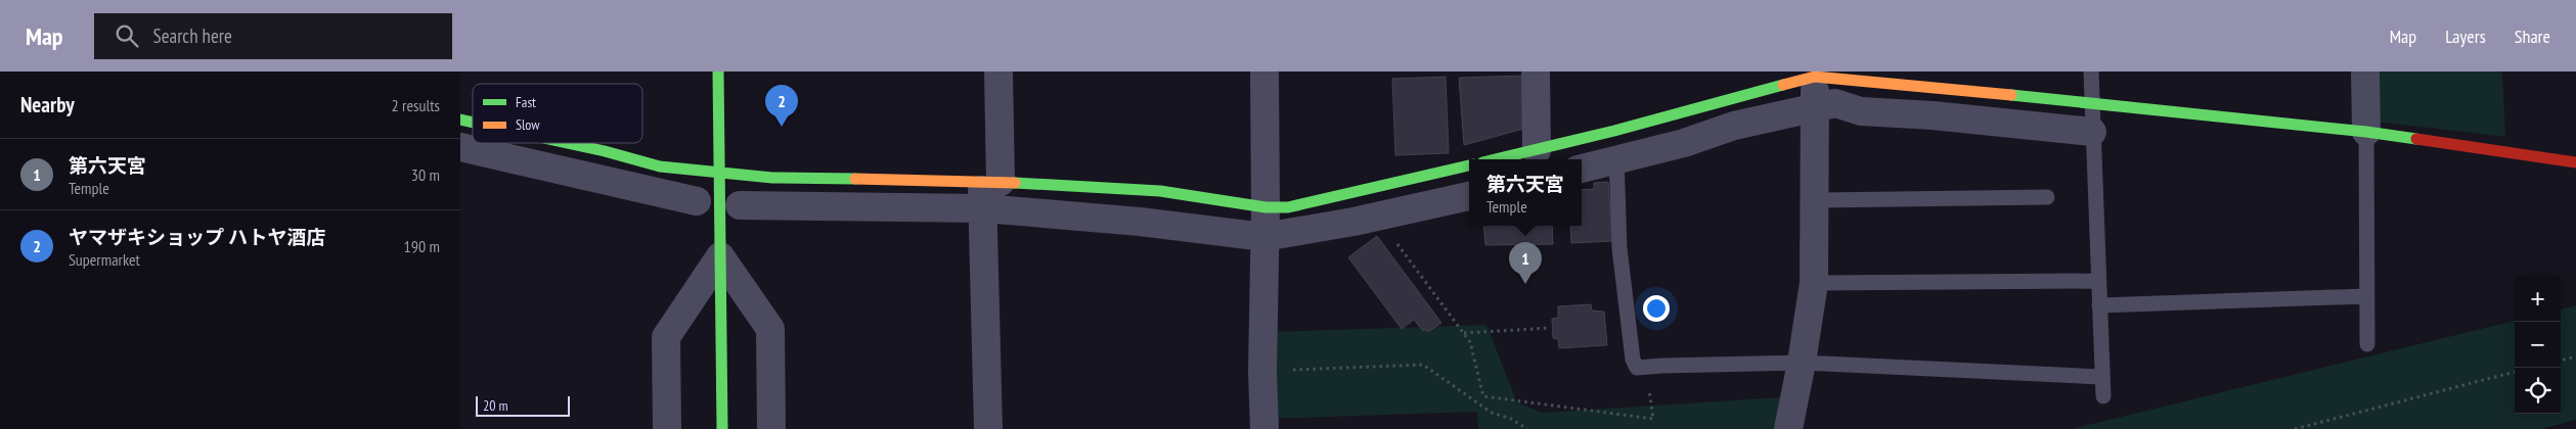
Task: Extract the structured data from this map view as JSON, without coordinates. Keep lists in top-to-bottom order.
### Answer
{
  "legend": ["Fast", "Slow"],
  "scale_bar": "20 m",
  "page": {
    "header": "Map",
    "search": "Search here",
    "nav": ["Map", "Layers", "Share"],
    "heading": ["Nearby", "2 results"],
    "pins": ["2", "1"],
    "list": [
      {
        "mark": "1",
        "name": "第六天宮",
        "note": "Temple",
        "value": "30 m"
      },
      {
        "mark": "2",
        "name": "ヤマザキショップ ハトヤ酒店",
        "note": "Supermarket",
        "value": "190 m"
      }
    ],
    "popup": ["第六天宮", "Temple"],
    "map_buttons": ["+", "−"],
    "scale": "20 m"
  }
}
